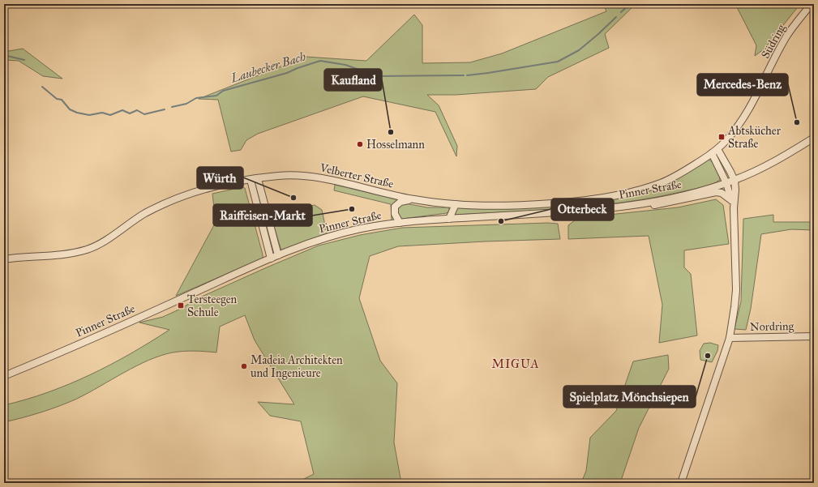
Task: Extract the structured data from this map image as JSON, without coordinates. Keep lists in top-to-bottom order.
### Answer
{
  "streets": {
    "street": [
      "Südring",
      "Velberter Straße",
      "Pinner Straße",
      "Nordring"
    ]
  },
  "crossings": [
    ["Südring", "Velberter Straße"]
  ],
  "districts": ["MIGUA"],
  "water": ["Laubecker Bach"],
  "places": {
    "other": [
      "Mercedes-Benz",
      "Kaufland",
      "Hosselmann",
      "Würth",
      "Raiffeisen-Markt",
      "Otterbeck",
      "Spielplatz Mönchsiepen",
      "Madeia Architekten und Ingenieure"
    ],
    "transit": ["Abtskücher Straße", "Tersteegen Schule"]
  }
}
